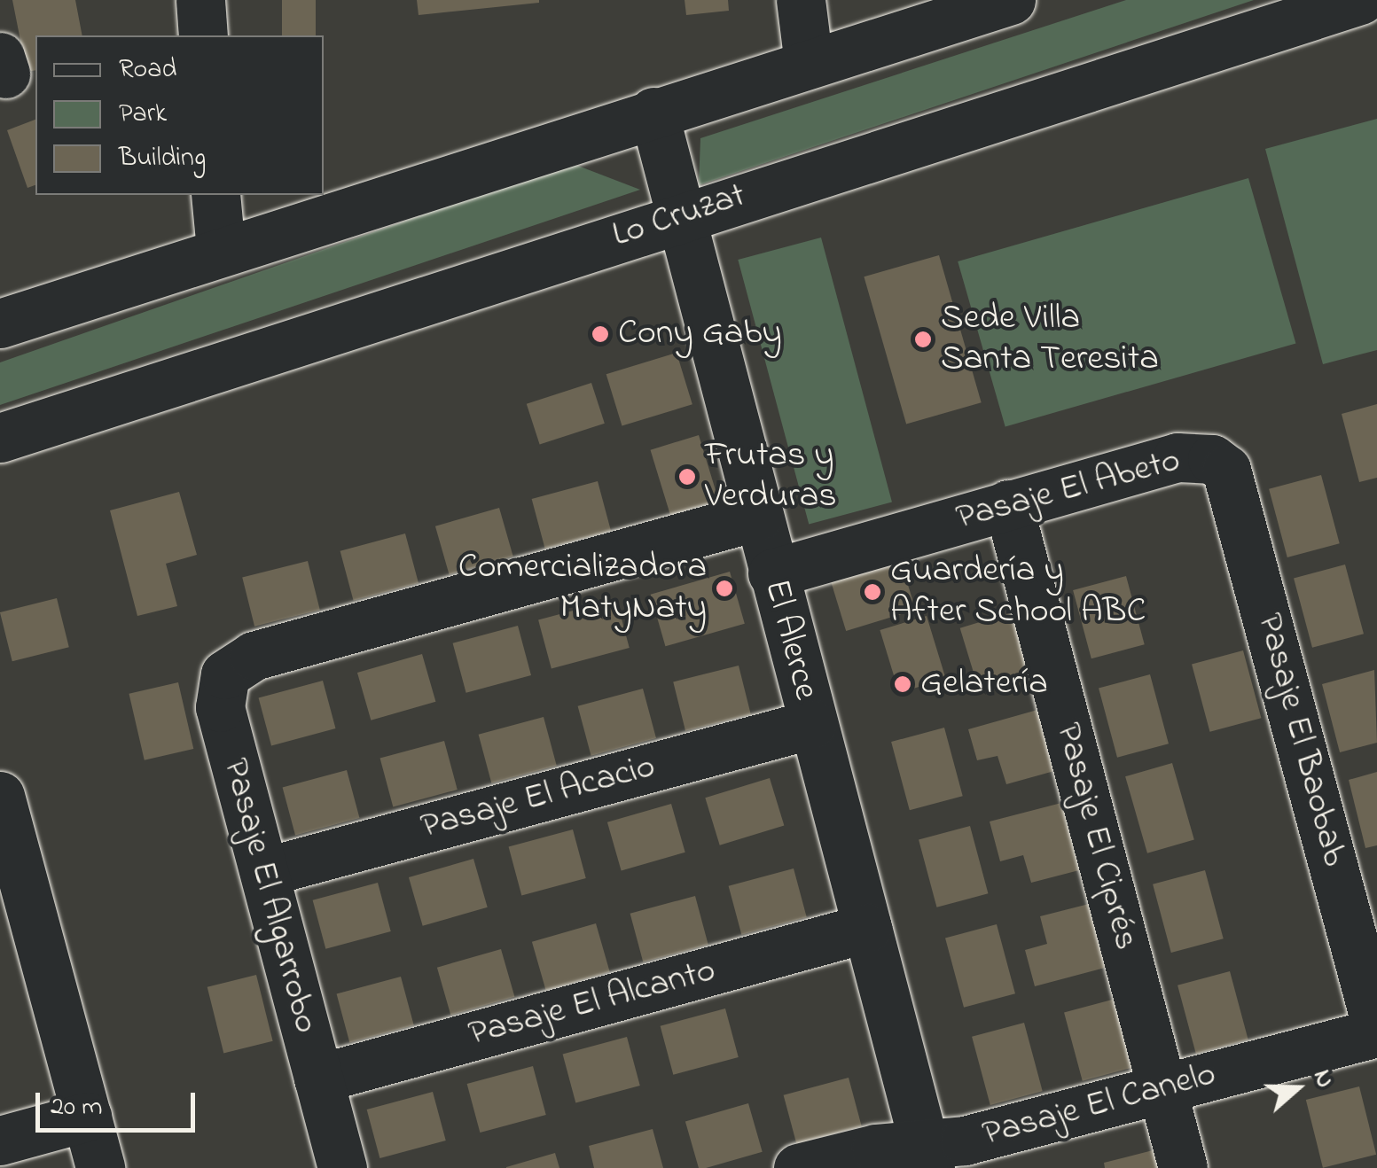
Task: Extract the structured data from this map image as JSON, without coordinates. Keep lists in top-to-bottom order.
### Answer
{
  "streets": {
    "street": [
      "Lo Cruzat",
      "Pasaje El Abeto",
      "El Alerce",
      "Pasaje El Baobab",
      "Pasaje El Acacio",
      "Pasaje El Ciprés",
      "Pasaje El Algarrobo",
      "Pasaje El Alcanto",
      "Pasaje El Canelo"
    ]
  },
  "crossings": [
    ["Lo Cruzat", "El Alerce"],
    ["Pasaje El Abeto", "El Alerce"],
    ["Pasaje El Abeto", "Pasaje El Baobab"],
    ["Pasaje El Abeto", "Pasaje El Ciprés"],
    ["El Alerce", "Pasaje El Acacio"],
    ["El Alerce", "Pasaje El Algarrobo"],
    ["El Alerce", "Pasaje El Alcanto"],
    ["El Alerce", "Pasaje El Canelo"],
    ["Pasaje El Baobab", "Pasaje El Canelo"],
    ["Pasaje El Acacio", "Pasaje El Algarrobo"],
    ["Pasaje El Ciprés", "Pasaje El Canelo"],
    ["Pasaje El Algarrobo", "Pasaje El Alcanto"]
  ],
  "places": [
    "Cony Gaby",
    "Sede Villa Santa Teresita",
    "Frutas y Verduras",
    "Comercializadora MatyNaty",
    "Guardería y After School ABC",
    "Gelatería"
  ],
  "legend": ["Road", "Park", "Building"],
  "scale_bar": "20 m",
  "north": "right"
}
